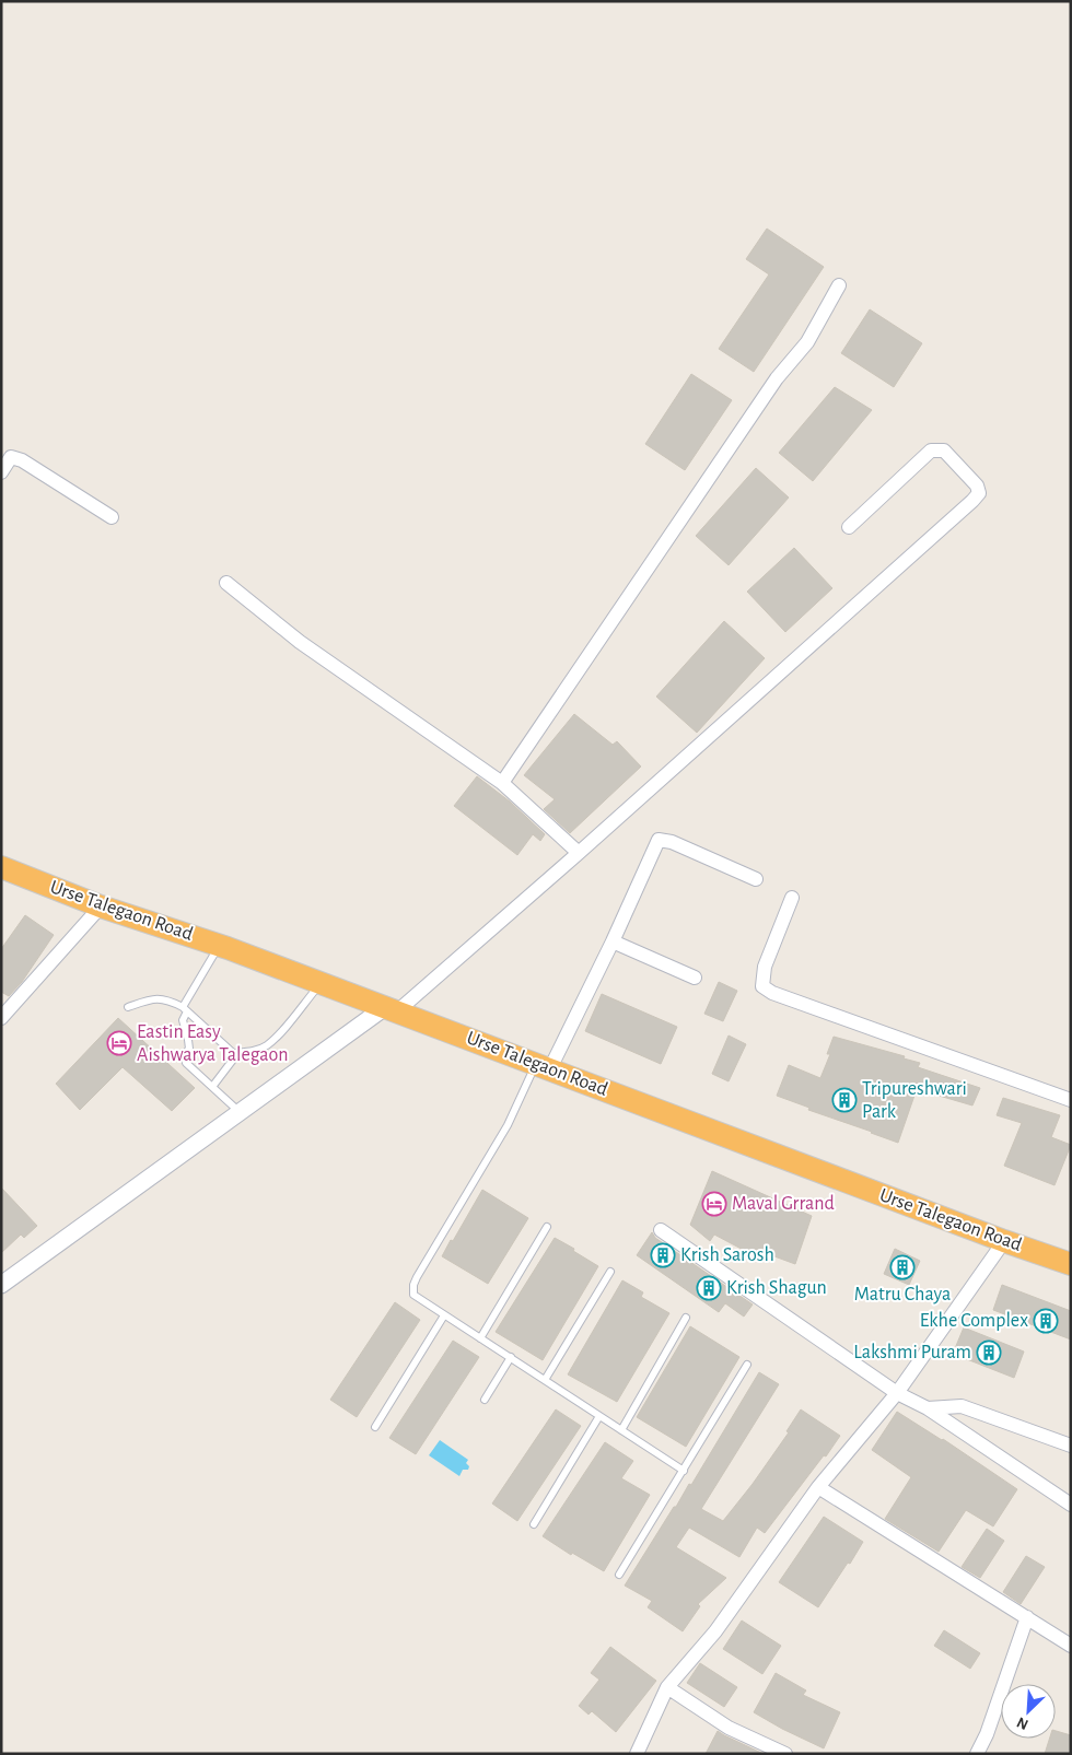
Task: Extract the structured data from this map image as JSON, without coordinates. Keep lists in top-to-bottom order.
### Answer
{
  "streets": {
    "highway": ["Urse Talegaon Road"]
  },
  "places": {
    "hotel": ["Eastin Easy Aishwarya Talegaon", "Maval Grrand"],
    "building": [
      "Tripureshwari Park",
      "Krish Sarosh",
      "Matru Chaya",
      "Krish Shagun",
      "Ekhe Complex",
      "Lakshmi Puram"
    ]
  },
  "north": "bottom left"
}
